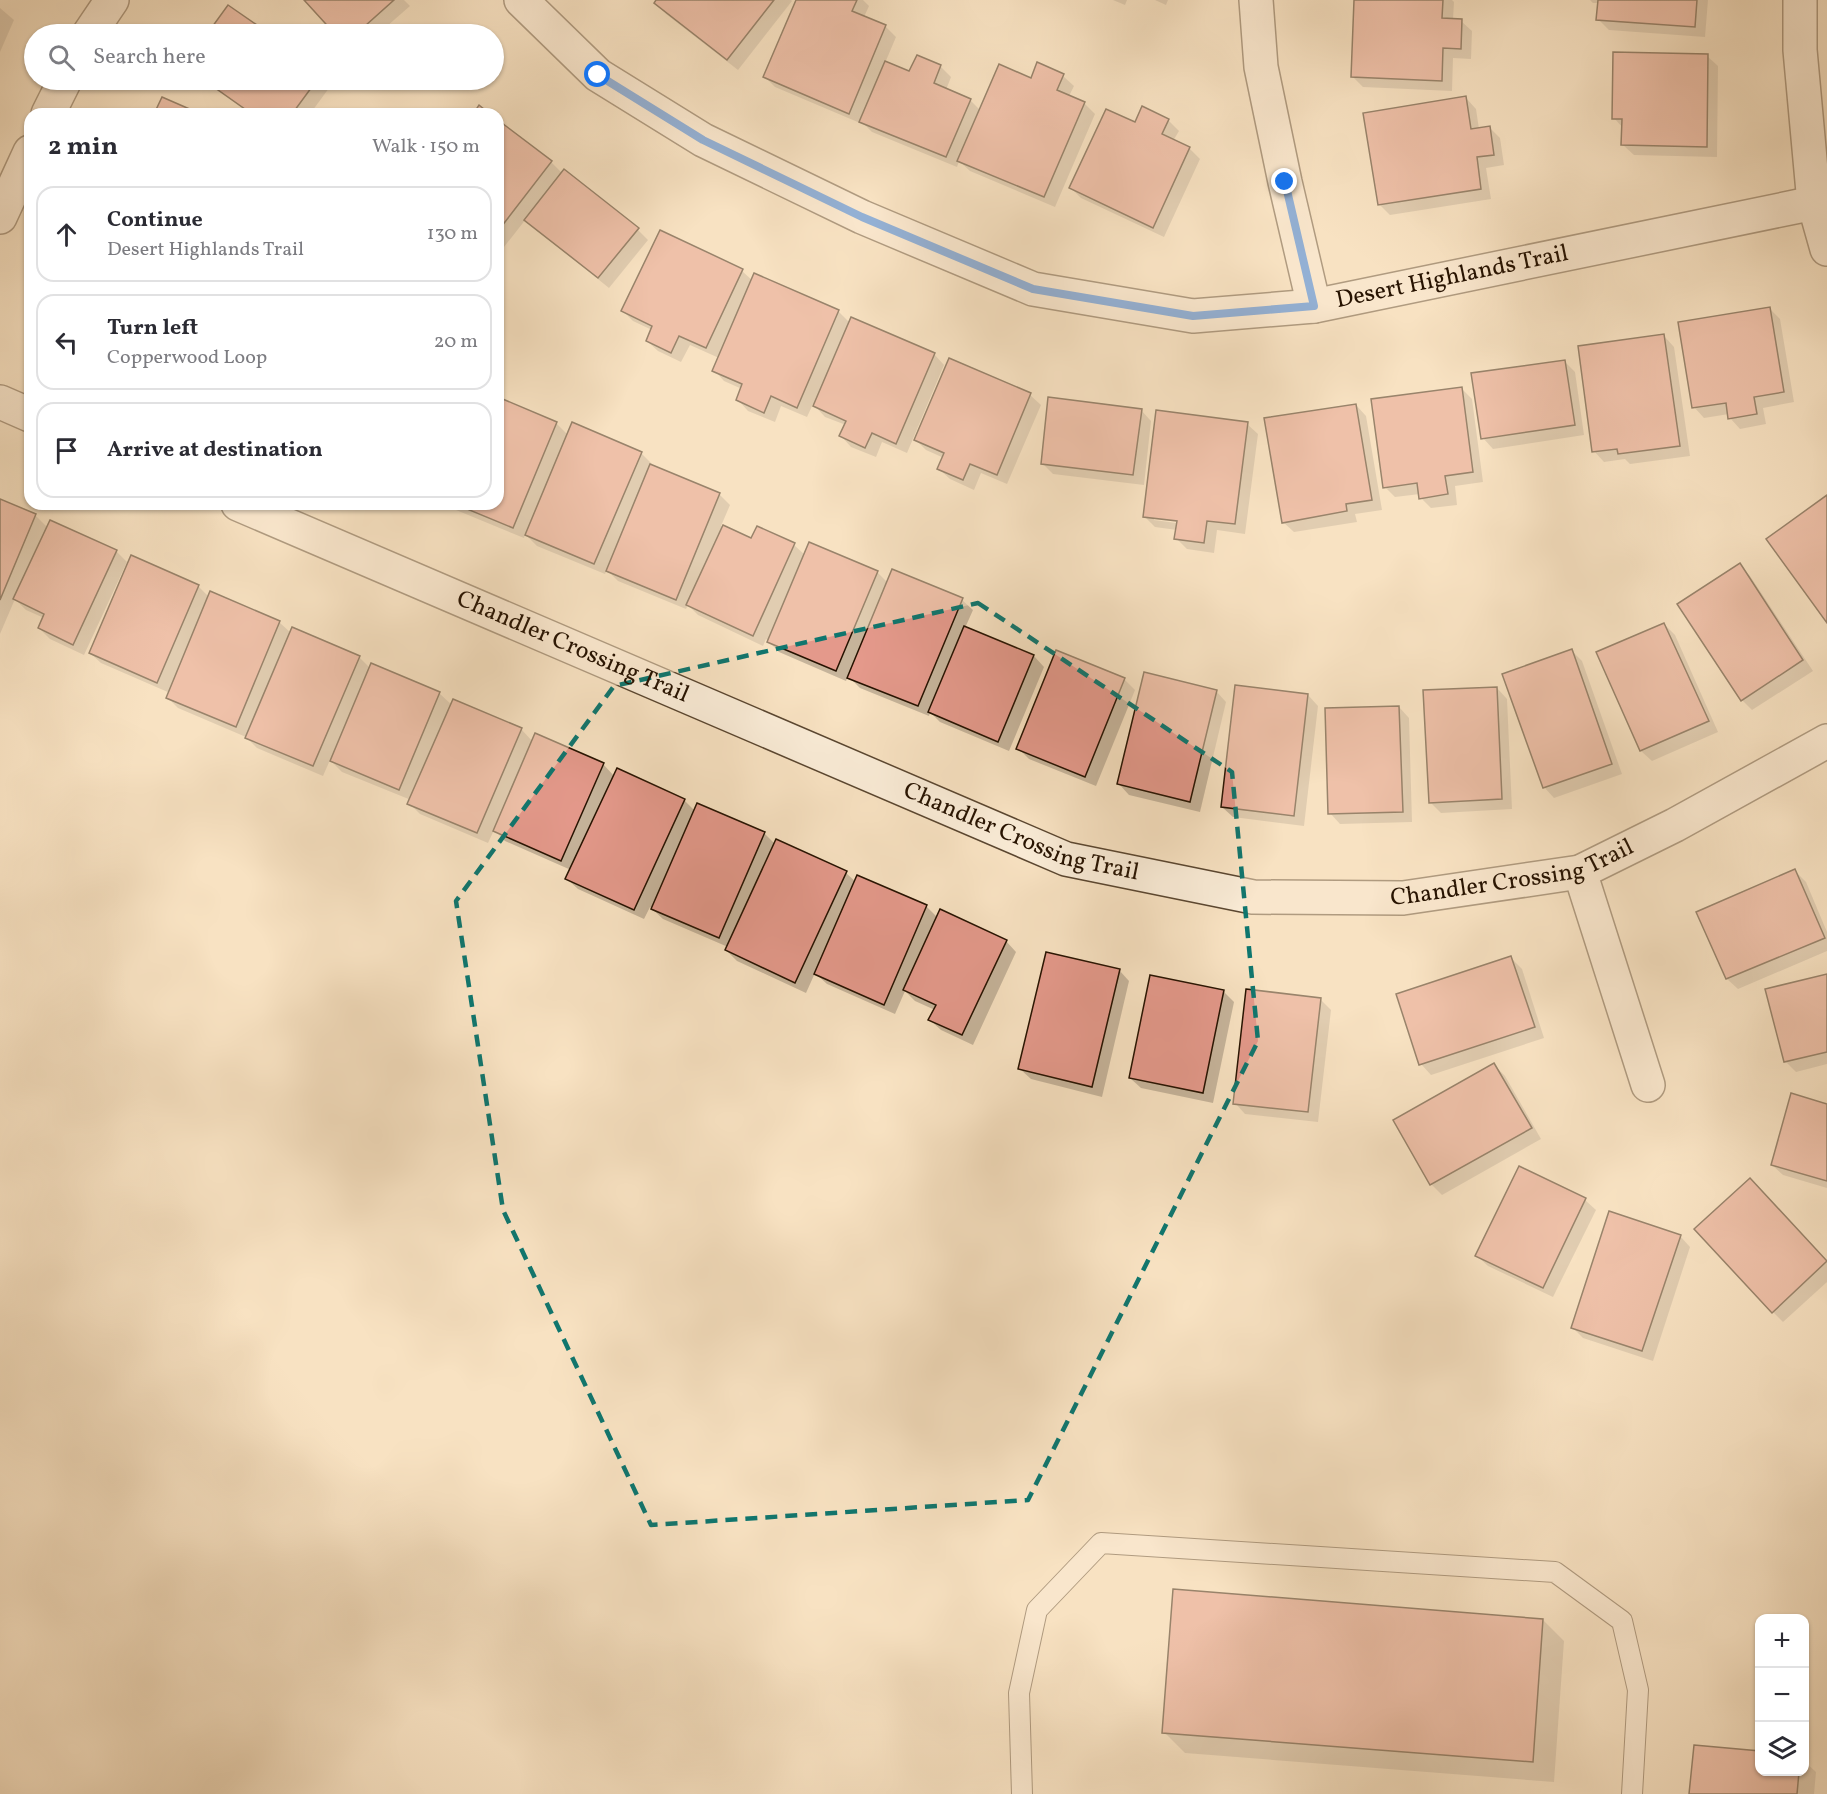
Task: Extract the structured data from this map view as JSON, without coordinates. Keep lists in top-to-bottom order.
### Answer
{
  "streets": {
    "street": ["Desert Highlands Trail", "Chandler Crossing Trail"]
  },
  "page": {
    "search": "Search here",
    "heading": ["2 min", "Walk · 150 m"],
    "list": [
      ["Continue", "Desert Highlands Trail", "130 m"],
      ["Turn left", "Copperwood Loop", "20 m"],
      "Arrive at destination"
    ],
    "map_buttons": ["+", "−"]
  }
}
